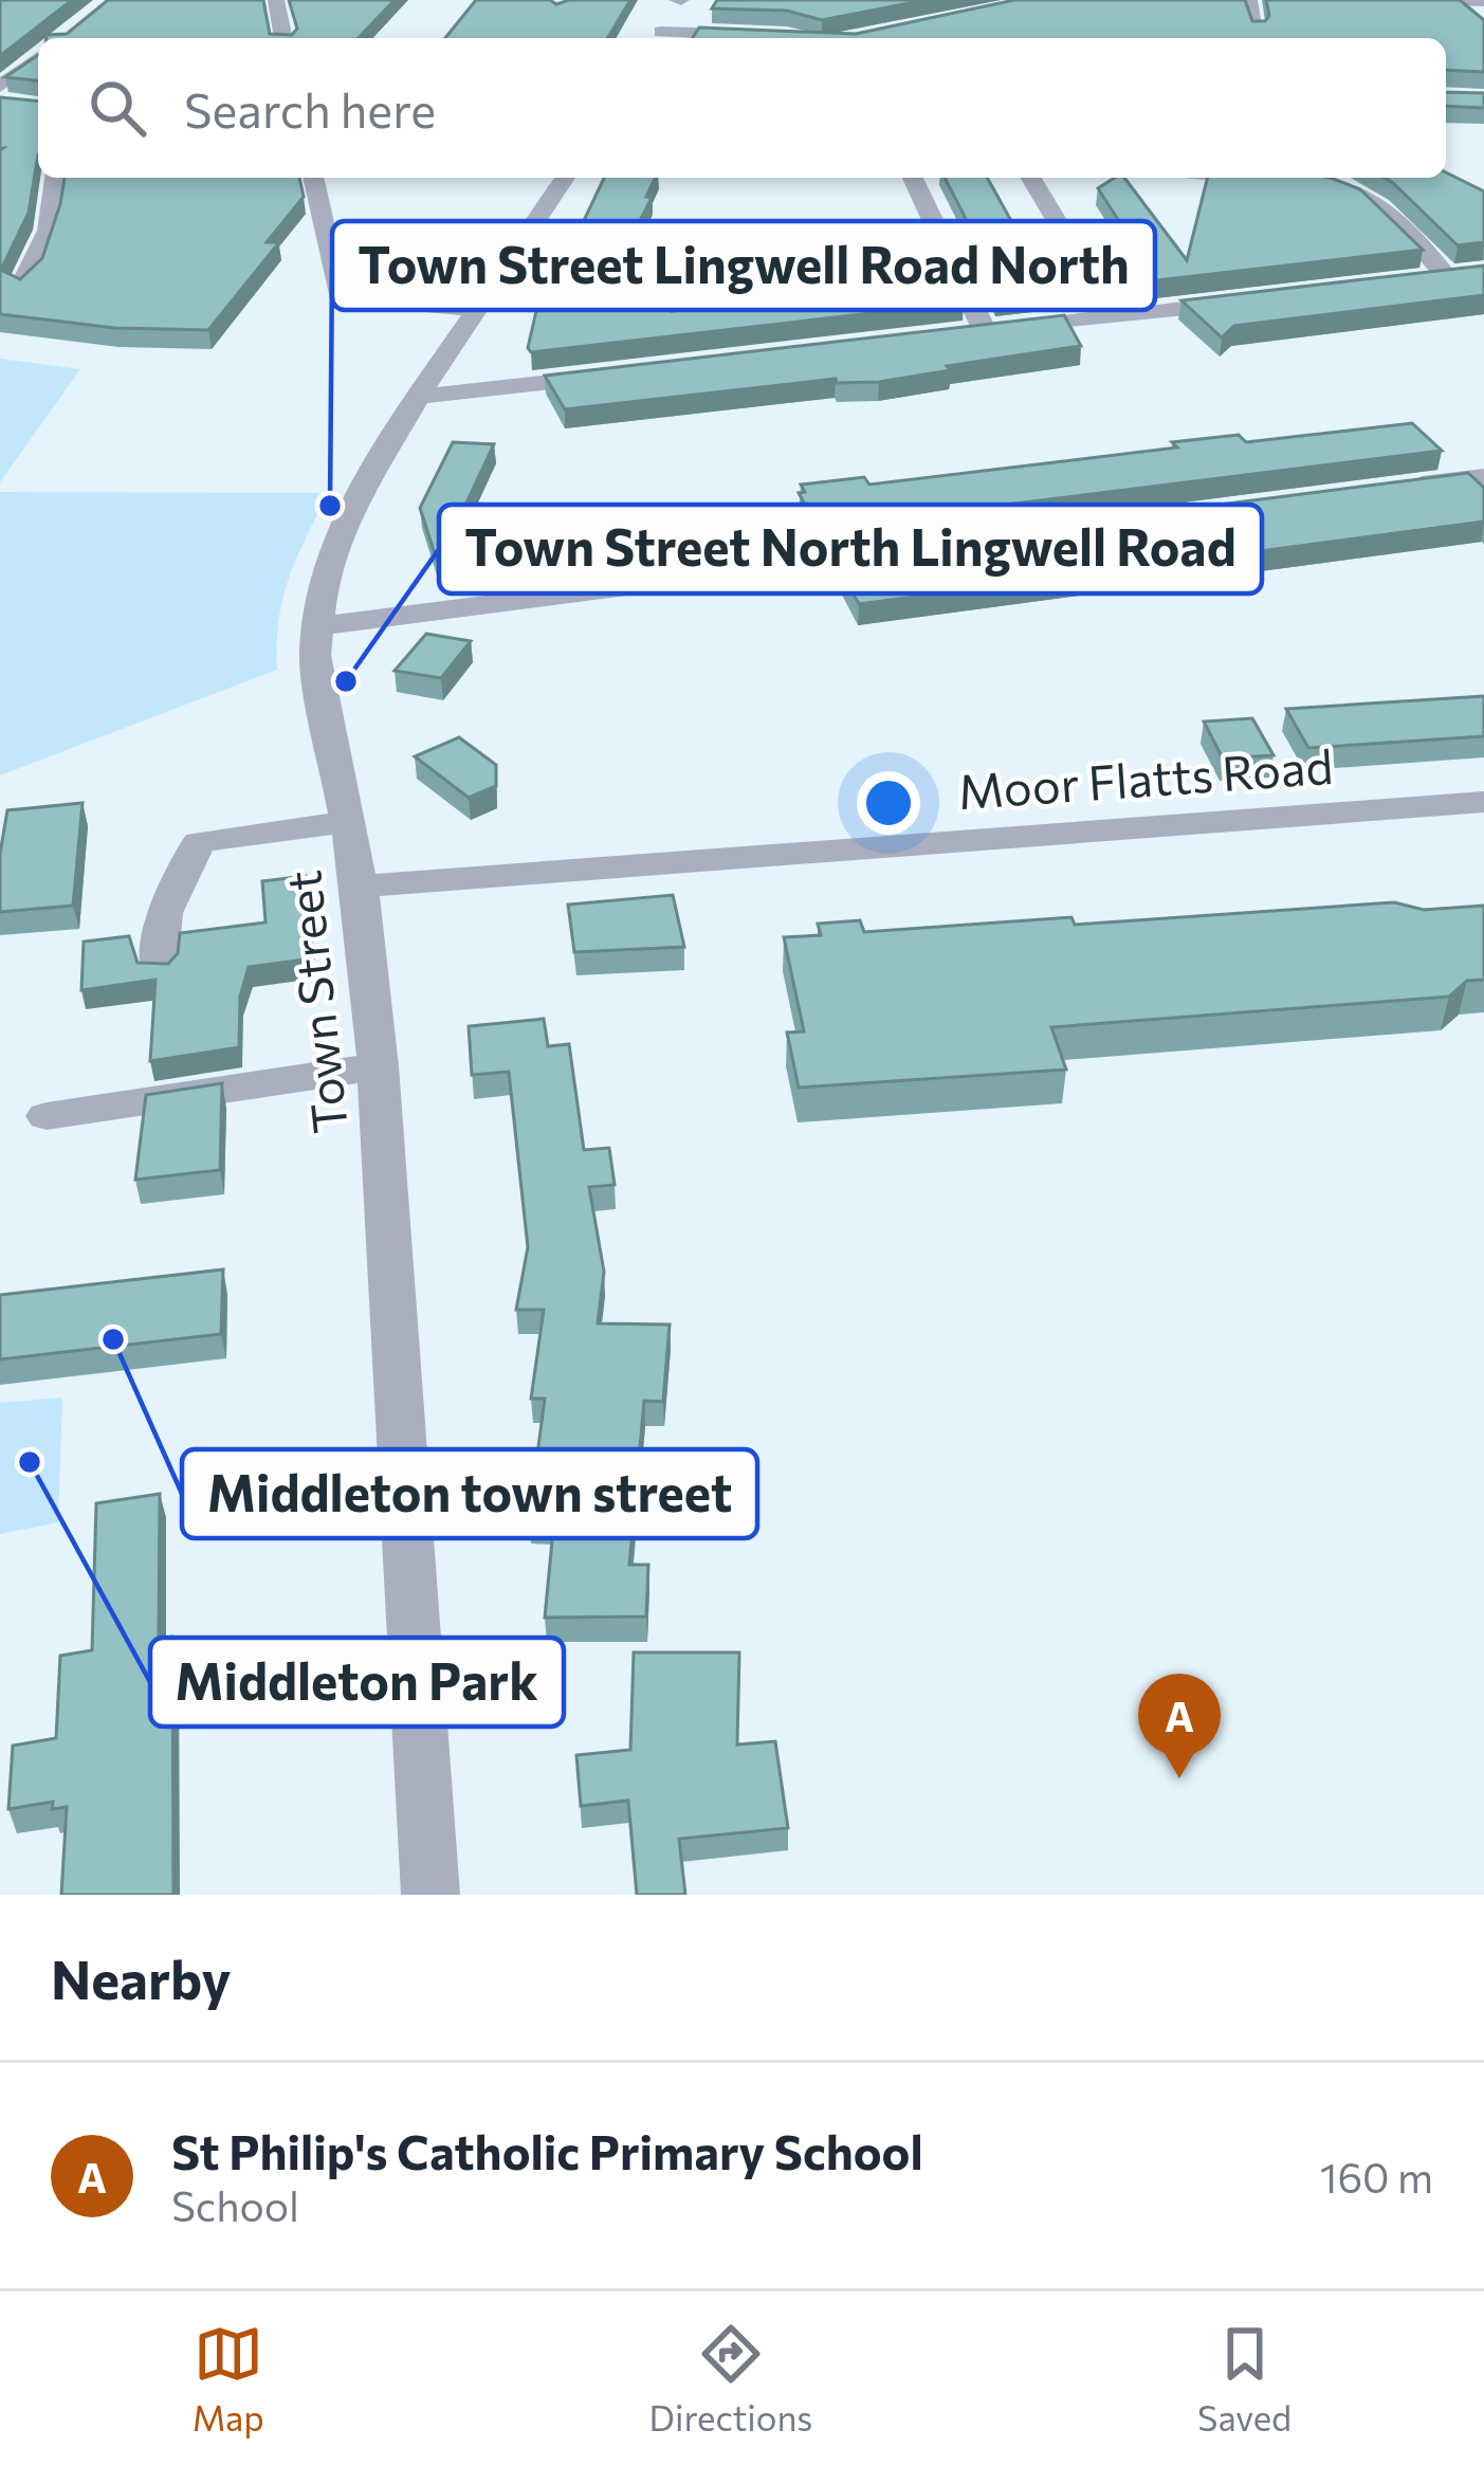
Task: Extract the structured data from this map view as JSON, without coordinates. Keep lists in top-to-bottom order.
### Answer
{
  "streets": {
    "street": ["Moor Flatts Road", "Town Street"]
  },
  "crossings": [
    ["Moor Flatts Road", "Town Street"]
  ],
  "places": [
    "Town Street Lingwell Road North",
    "Town Street North Lingwell Road",
    "Middleton town street",
    "Middleton Park"
  ],
  "page": {
    "search": "Search here",
    "pins": "A",
    "heading": "Nearby",
    "list": [
      {
        "mark": "A",
        "name": "St Philip's Catholic Primary School",
        "note": "School",
        "value": "160 m"
      }
    ],
    "nav": ["Map", "Directions", "Saved"]
  }
}
